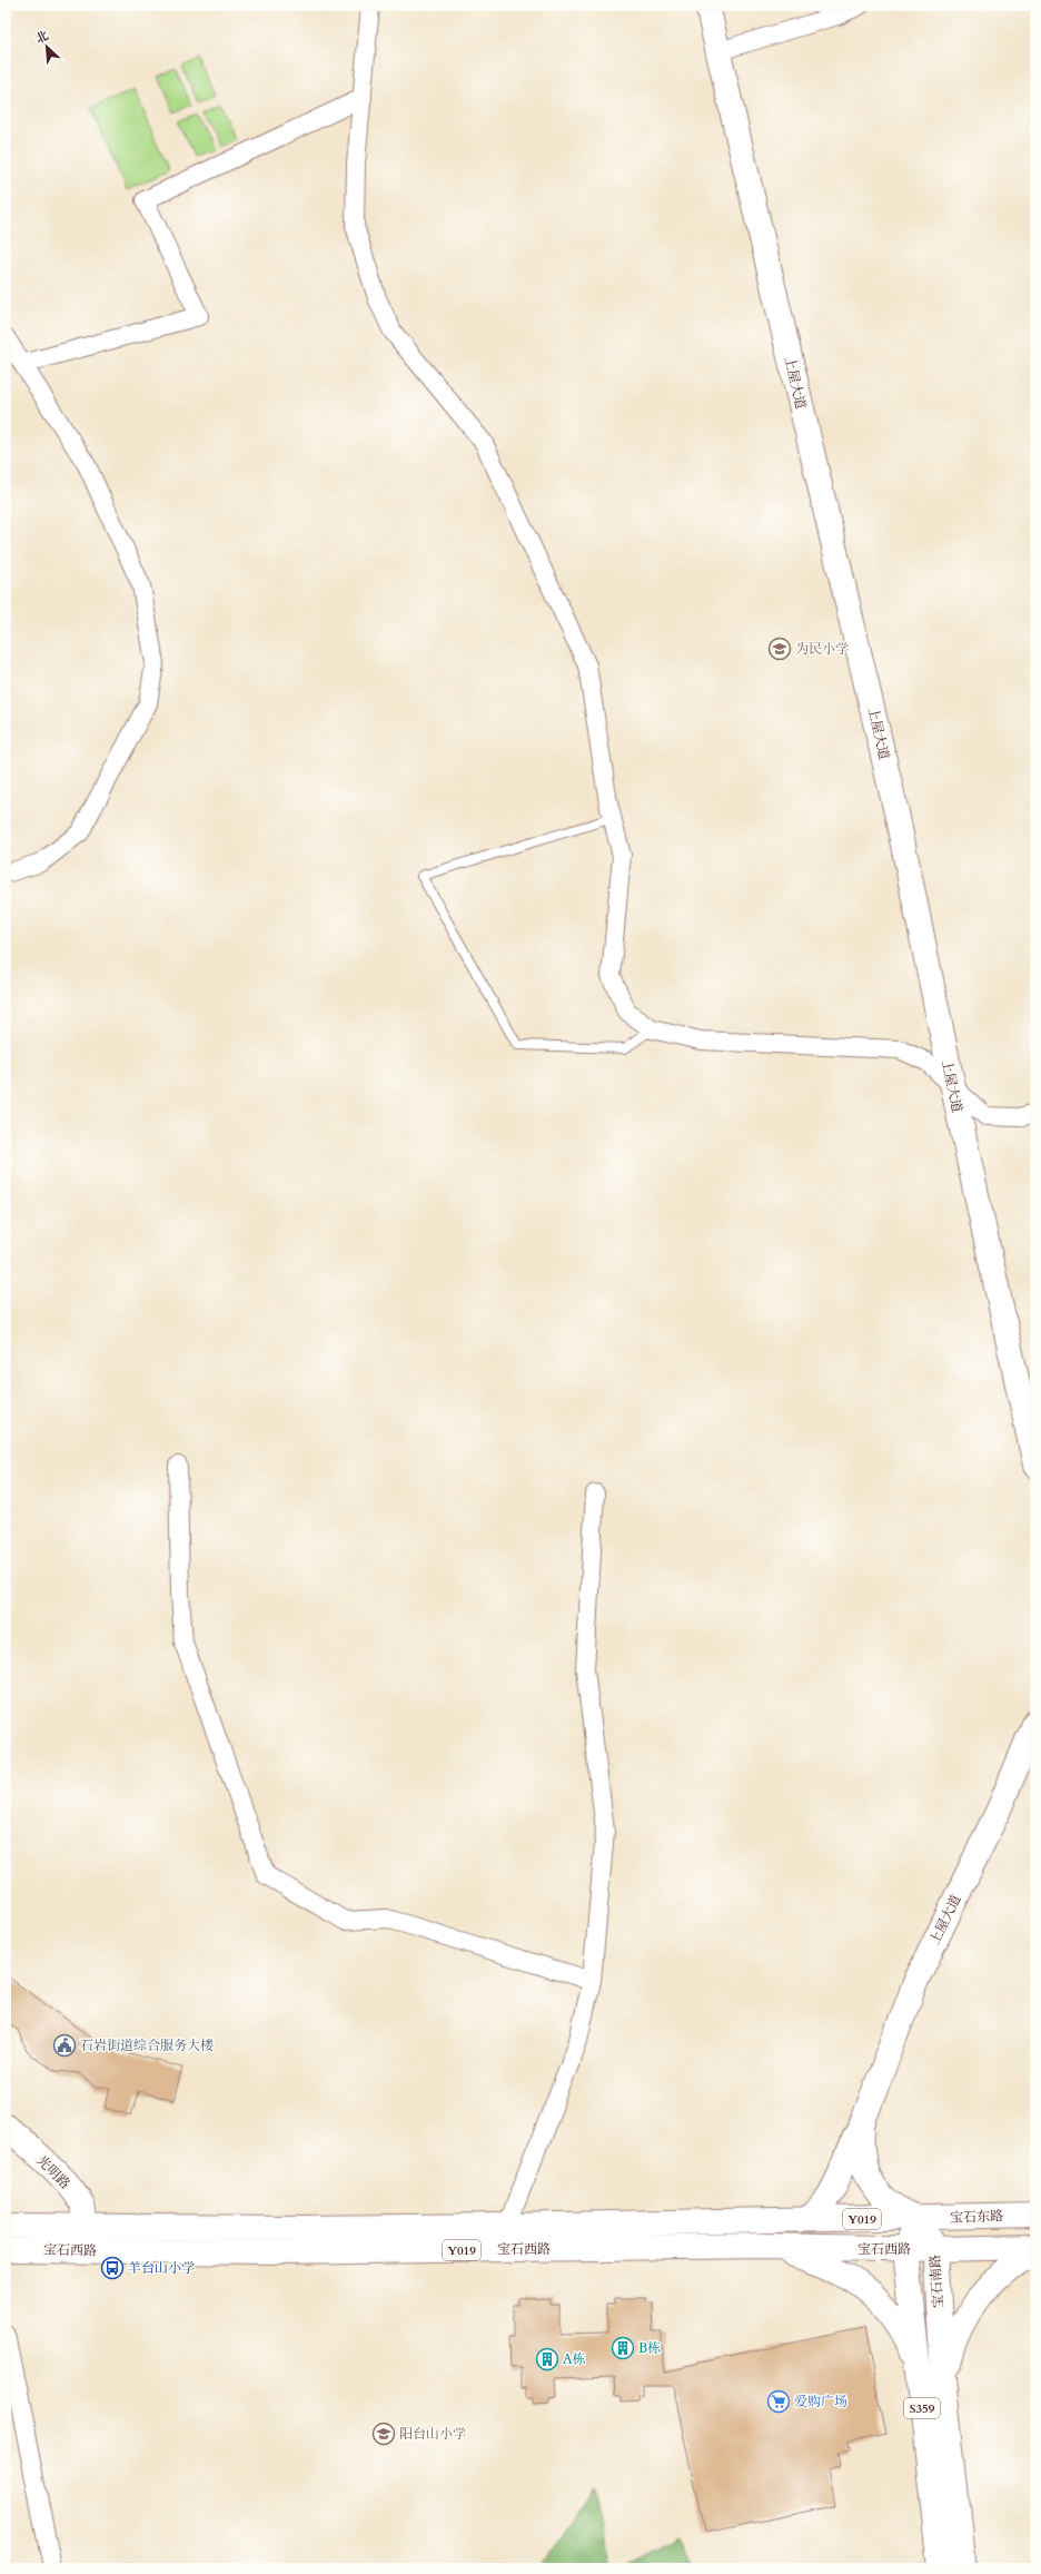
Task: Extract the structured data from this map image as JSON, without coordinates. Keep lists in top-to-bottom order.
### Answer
{
  "streets": {
    "main road": [
      "上屋大道",
      "光明路",
      "宝石东路",
      "Y019",
      "宝石西路",
      "宝石南路",
      "S359"
    ]
  },
  "crossings": [
    ["上屋大道", "宝石东路"],
    ["上屋大道", "宝石西路"],
    ["上屋大道", "宝石南路"],
    ["光明路", "宝石西路"],
    ["宝石东路", "宝石西路"],
    ["宝石东路", "宝石南路"],
    ["宝石西路", "宝石南路"],
    ["宝石南路", "S359"]
  ],
  "places": {
    "school or university": ["为民小学", "阳台山小学"],
    "public building": ["石岩街道综合服务大楼"],
    "bus stop": ["羊台山小学"],
    "building": ["B栋", "A栋"],
    "supermarket": ["爱购广场"]
  },
  "north": "top left"
}
